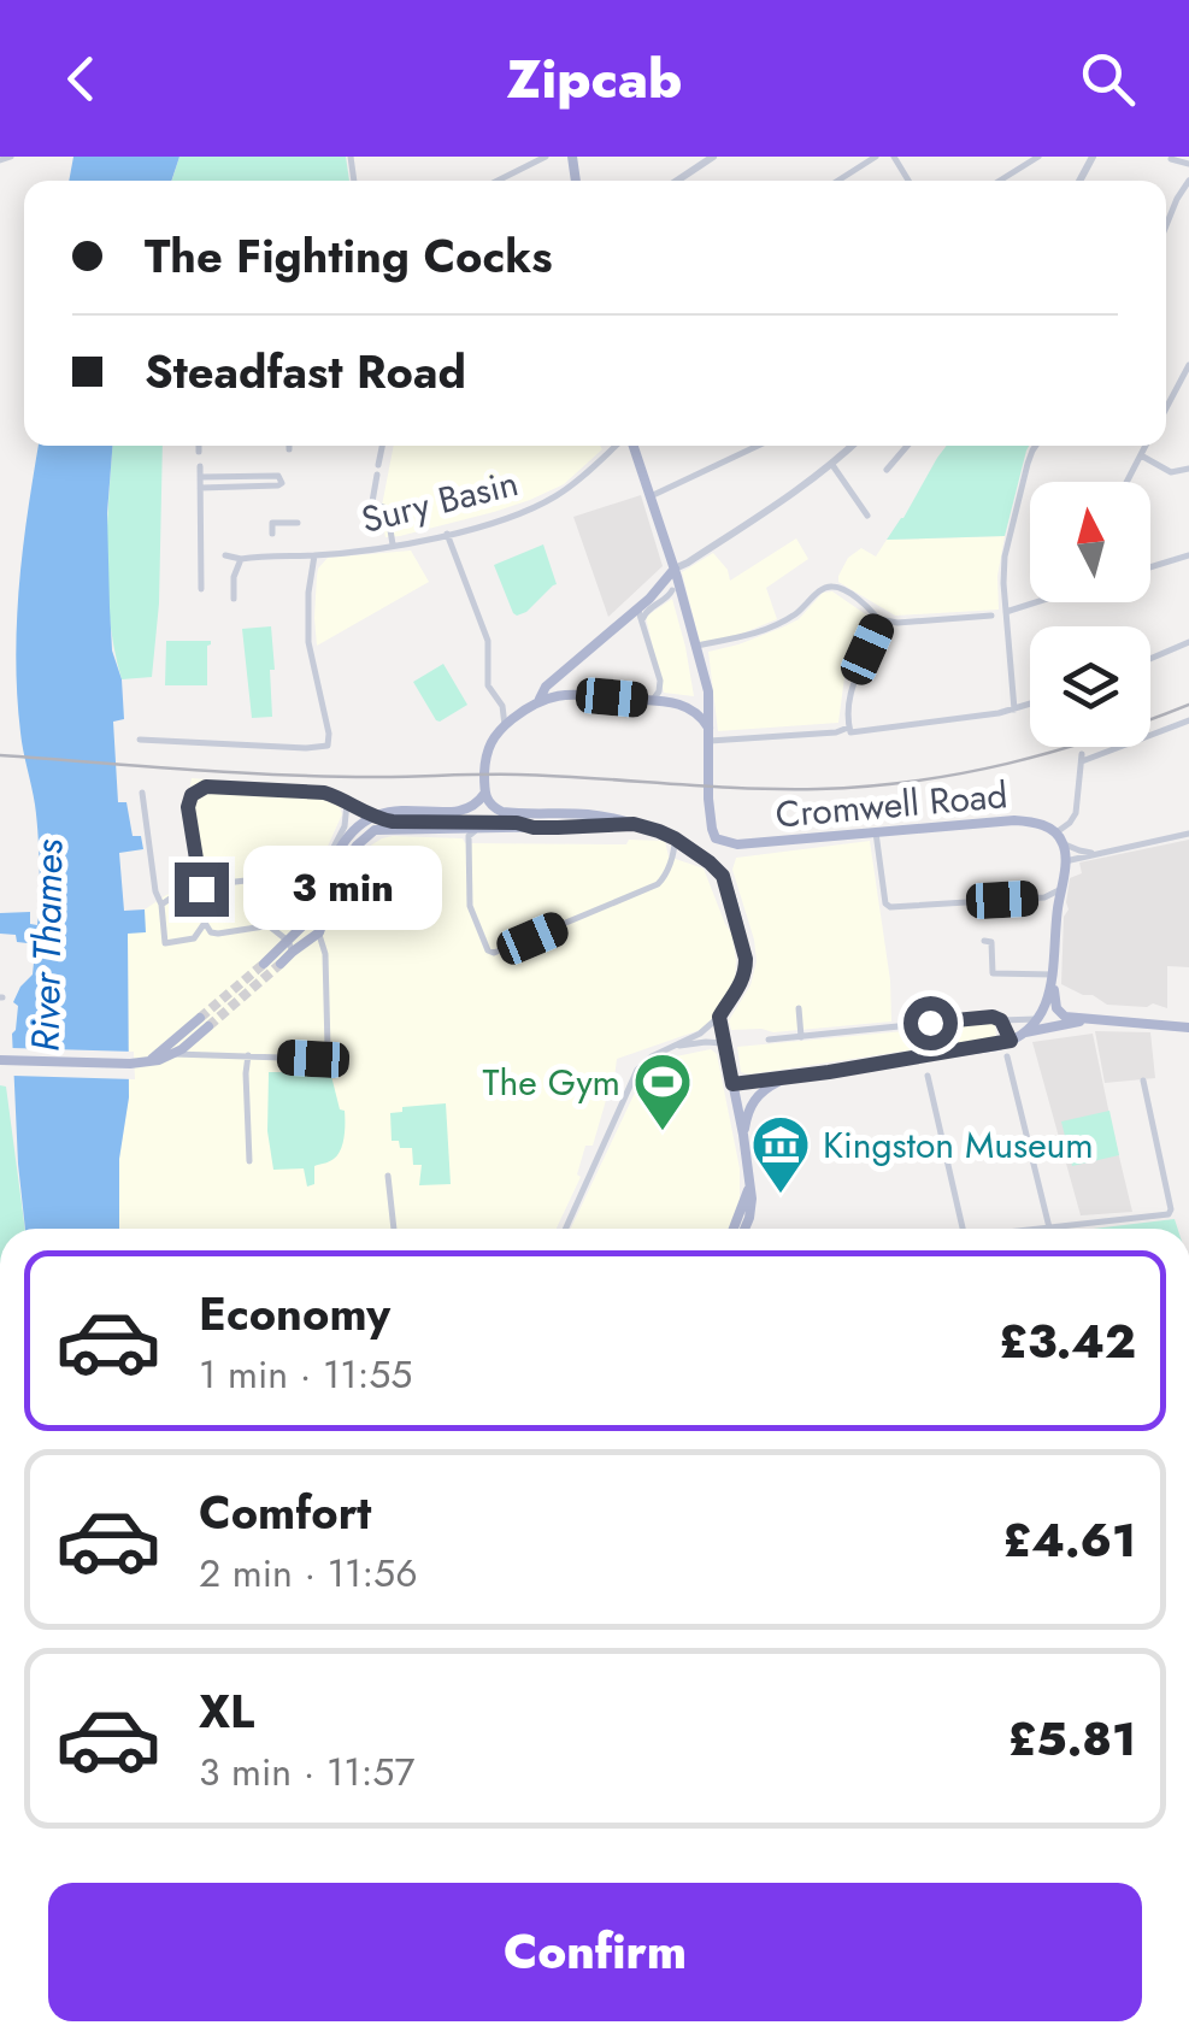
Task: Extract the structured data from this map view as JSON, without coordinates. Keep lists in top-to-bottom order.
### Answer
{
  "streets": {
    "main road": ["Cromwell Road"],
    "street": ["Sury Basin"]
  },
  "water": ["River Thames"],
  "places": {
    "sports": ["The Gym"],
    "museum": ["Kingston Museum"]
  },
  "north": "top",
  "page": {
    "header": "Zipcab",
    "banner": ["The Fighting Cocks", "Steadfast Road"],
    "bubble": "3 min",
    "list": [
      {
        "name": "Economy",
        "note": "1 min · 11:55",
        "value": "£3.42"
      },
      {
        "name": "Comfort",
        "note": "2 min · 11:56",
        "value": "£4.61"
      },
      {
        "name": "XL",
        "note": "3 min · 11:57",
        "value": "£5.81"
      }
    ],
    "buttons": "Confirm"
  }
}
